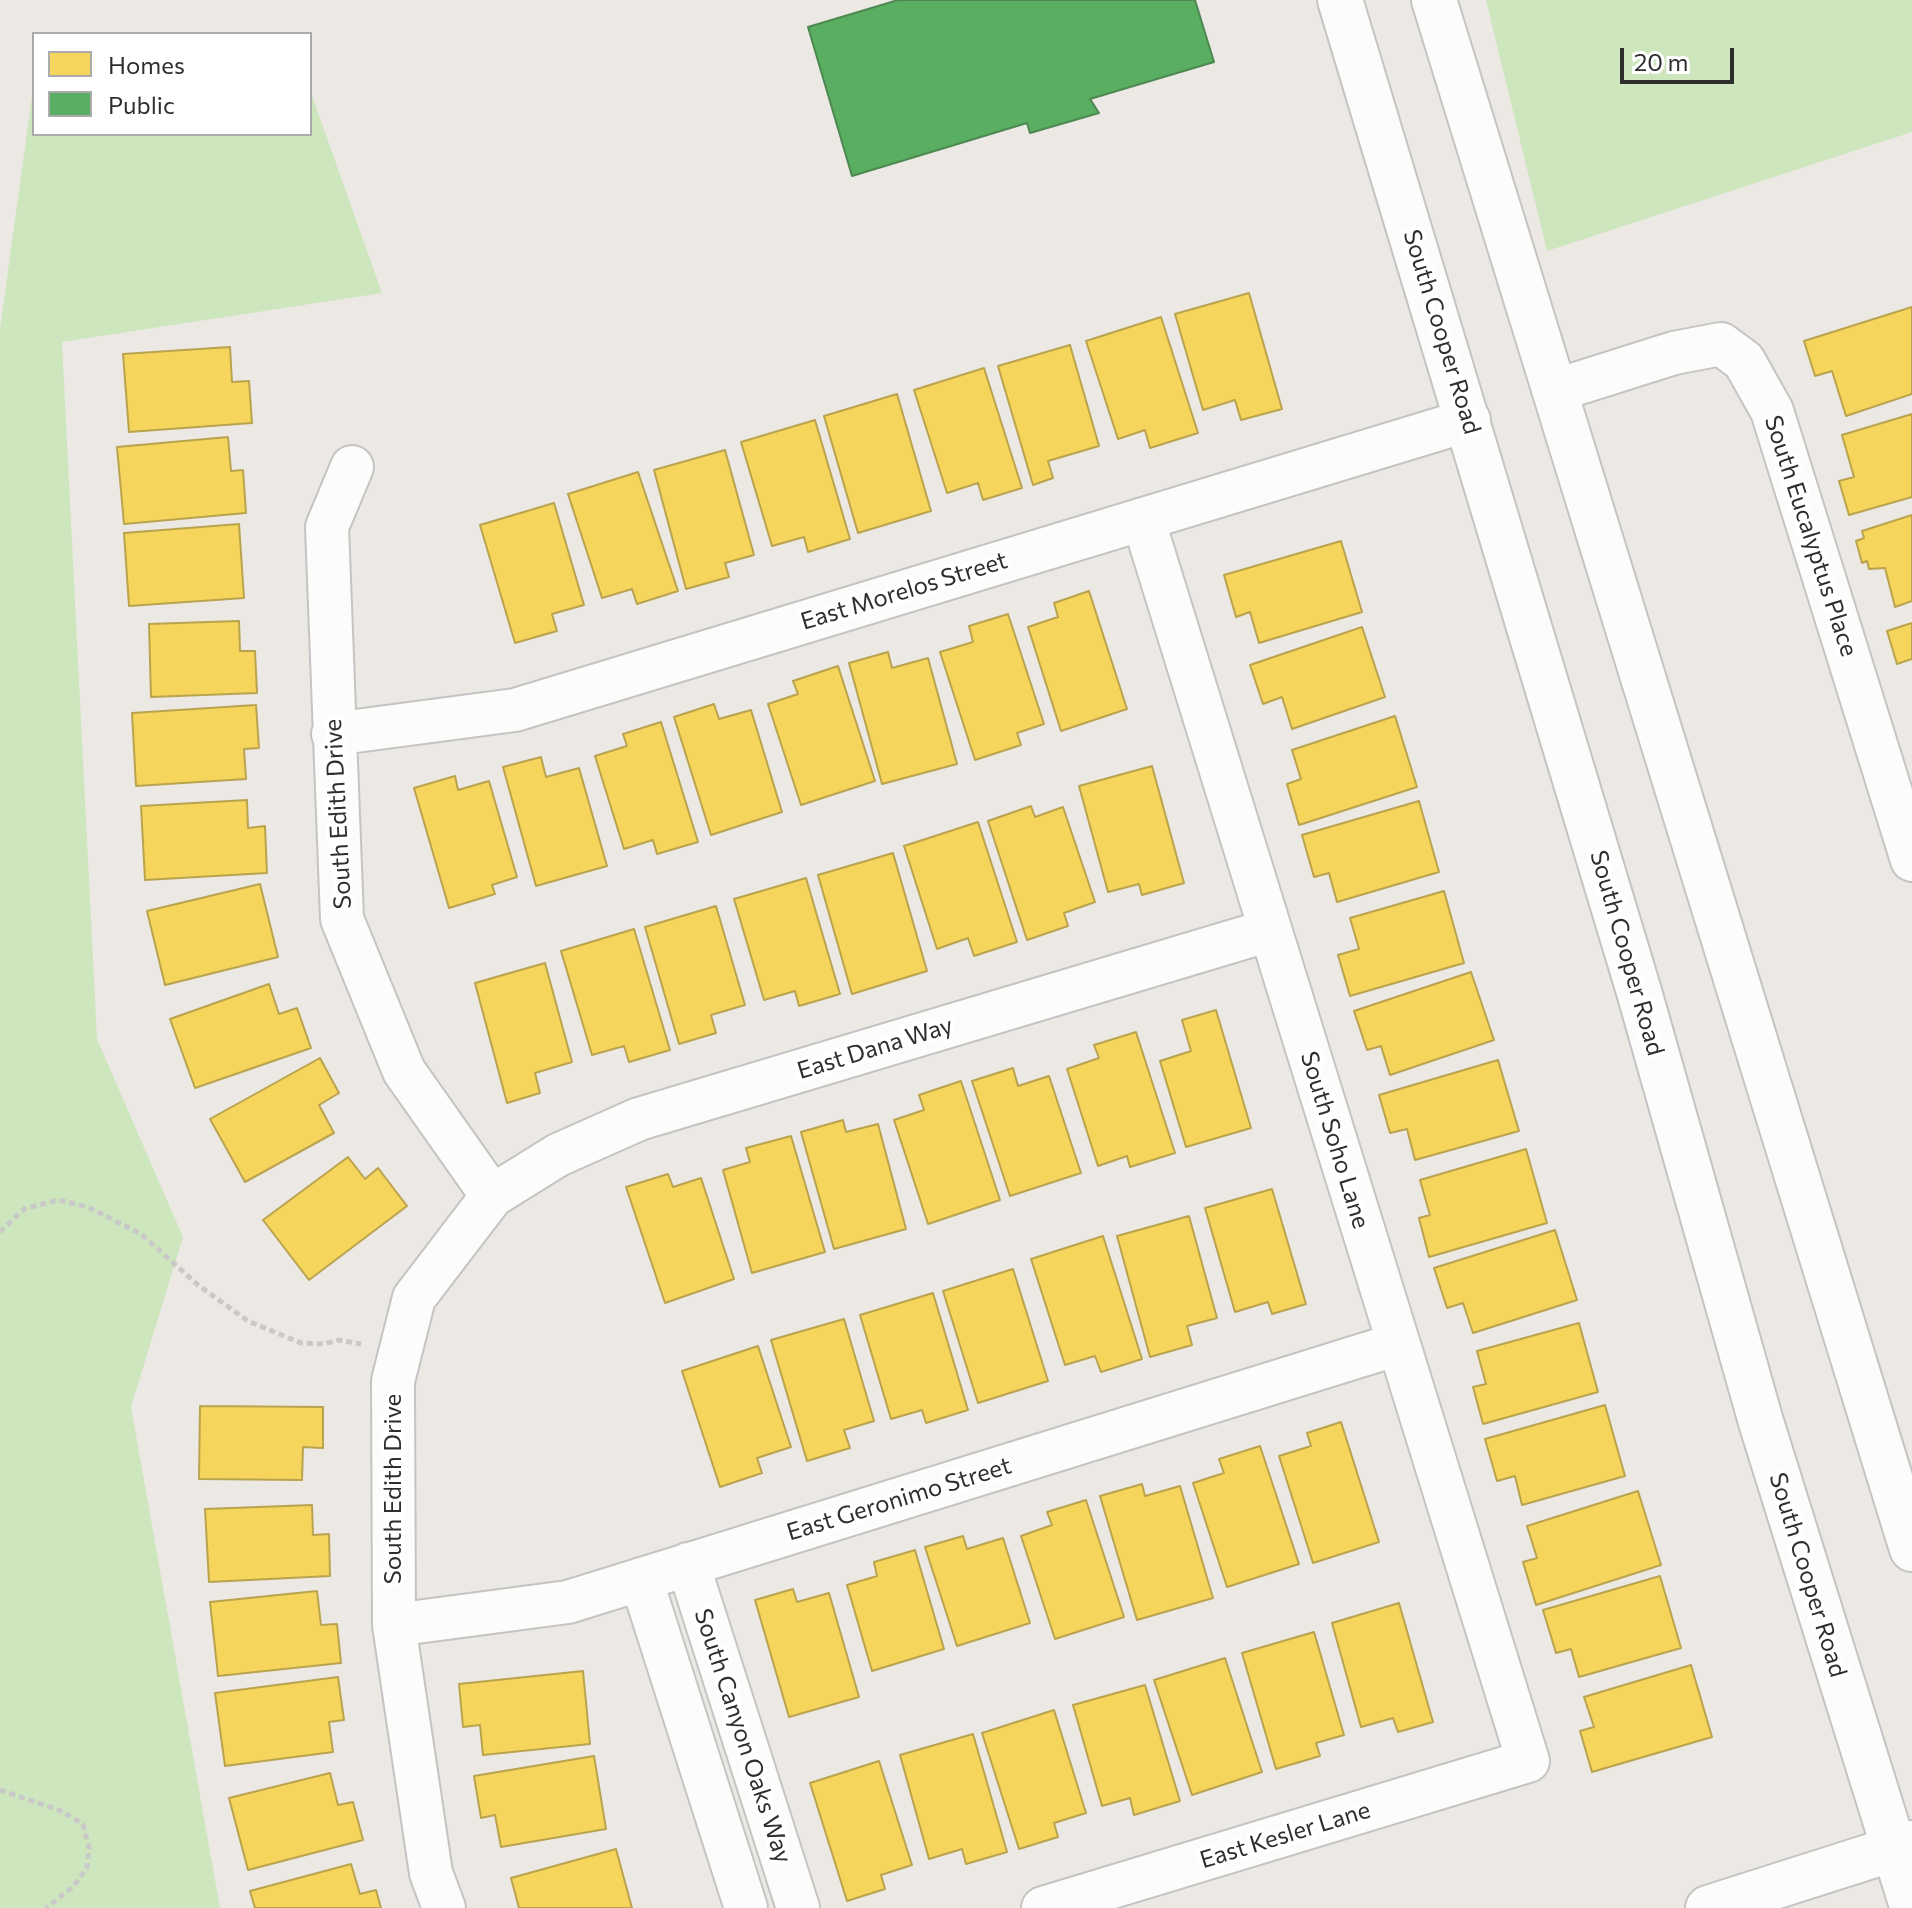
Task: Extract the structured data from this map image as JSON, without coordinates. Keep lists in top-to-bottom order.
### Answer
{
  "streets": {
    "main road": ["South Cooper Road"],
    "street": [
      "South Eucalyptus Place",
      "East Morelos Street",
      "South Edith Drive",
      "East Dana Way",
      "South Soho Lane",
      "East Geronimo Street",
      "South Canyon Oaks Way",
      "East Kesler Lane"
    ]
  },
  "crossings": [
    ["South Cooper Road", "East Morelos Street"],
    ["East Morelos Street", "South Edith Drive"],
    ["East Morelos Street", "South Soho Lane"],
    ["South Edith Drive", "East Dana Way"],
    ["South Edith Drive", "East Geronimo Street"],
    ["East Dana Way", "South Soho Lane"],
    ["South Soho Lane", "East Geronimo Street"],
    ["South Soho Lane", "East Kesler Lane"],
    ["East Geronimo Street", "South Canyon Oaks Way"]
  ],
  "legend": ["Homes", "Public"],
  "scale_bar": "20 m"
}
